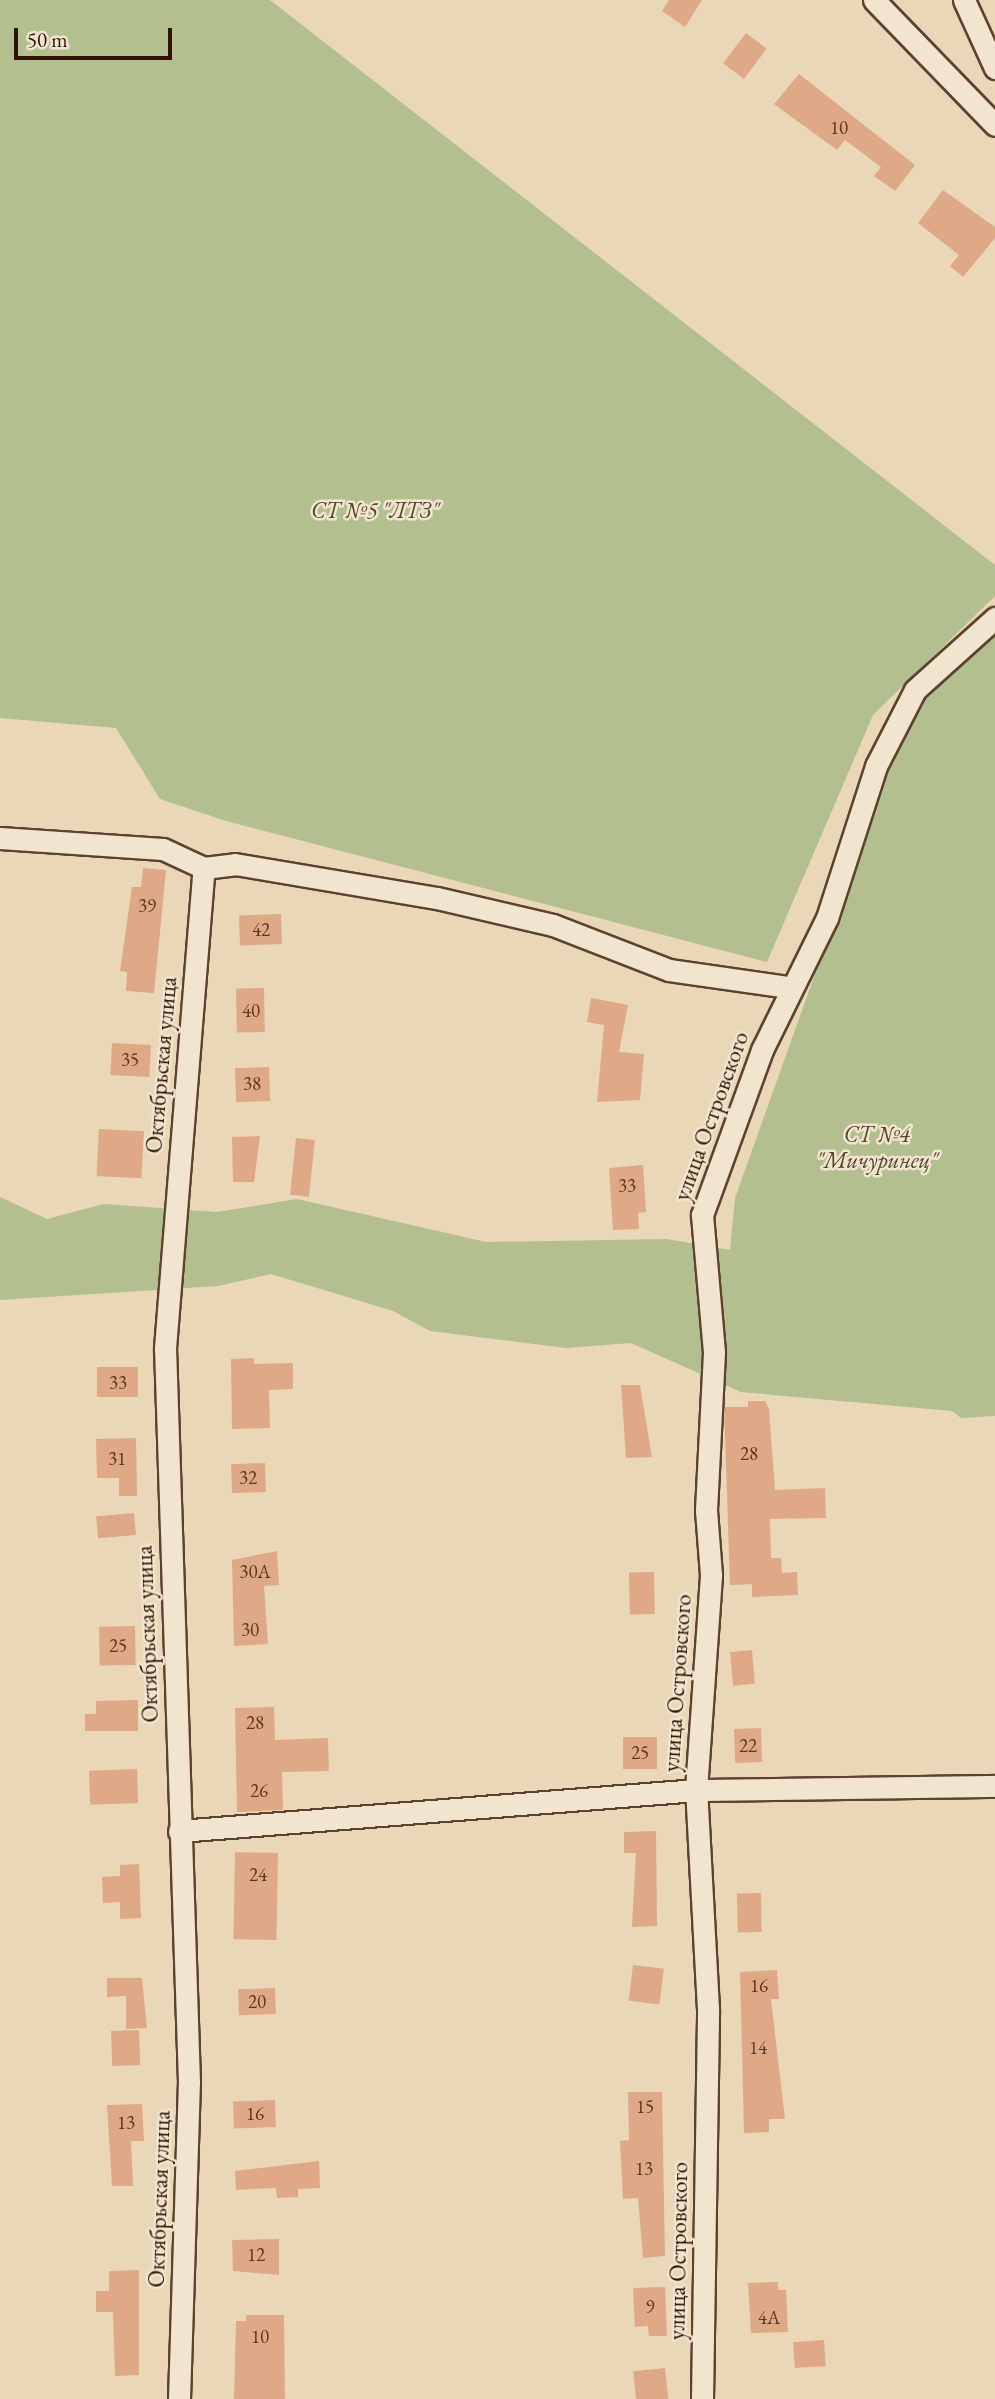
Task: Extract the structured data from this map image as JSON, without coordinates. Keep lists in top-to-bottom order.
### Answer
{
  "streets": {
    "street": ["Октябрьская улица", "улица Островского"]
  },
  "parks": ["СТ №5 \"ЛТЗ\"", "СТ №4 \"Мичуринец\""],
  "house_numbers": [
    "10",
    "39",
    "42",
    "40",
    "35",
    "38",
    "33",
    "33",
    "28",
    "31",
    "32",
    "30А",
    "30",
    "25",
    "28",
    "22",
    "25",
    "26",
    "24",
    "16",
    "20",
    "14",
    "15",
    "16",
    "13",
    "13",
    "12",
    "9",
    "4А",
    "10"
  ],
  "scale_bar": "50 m"
}
